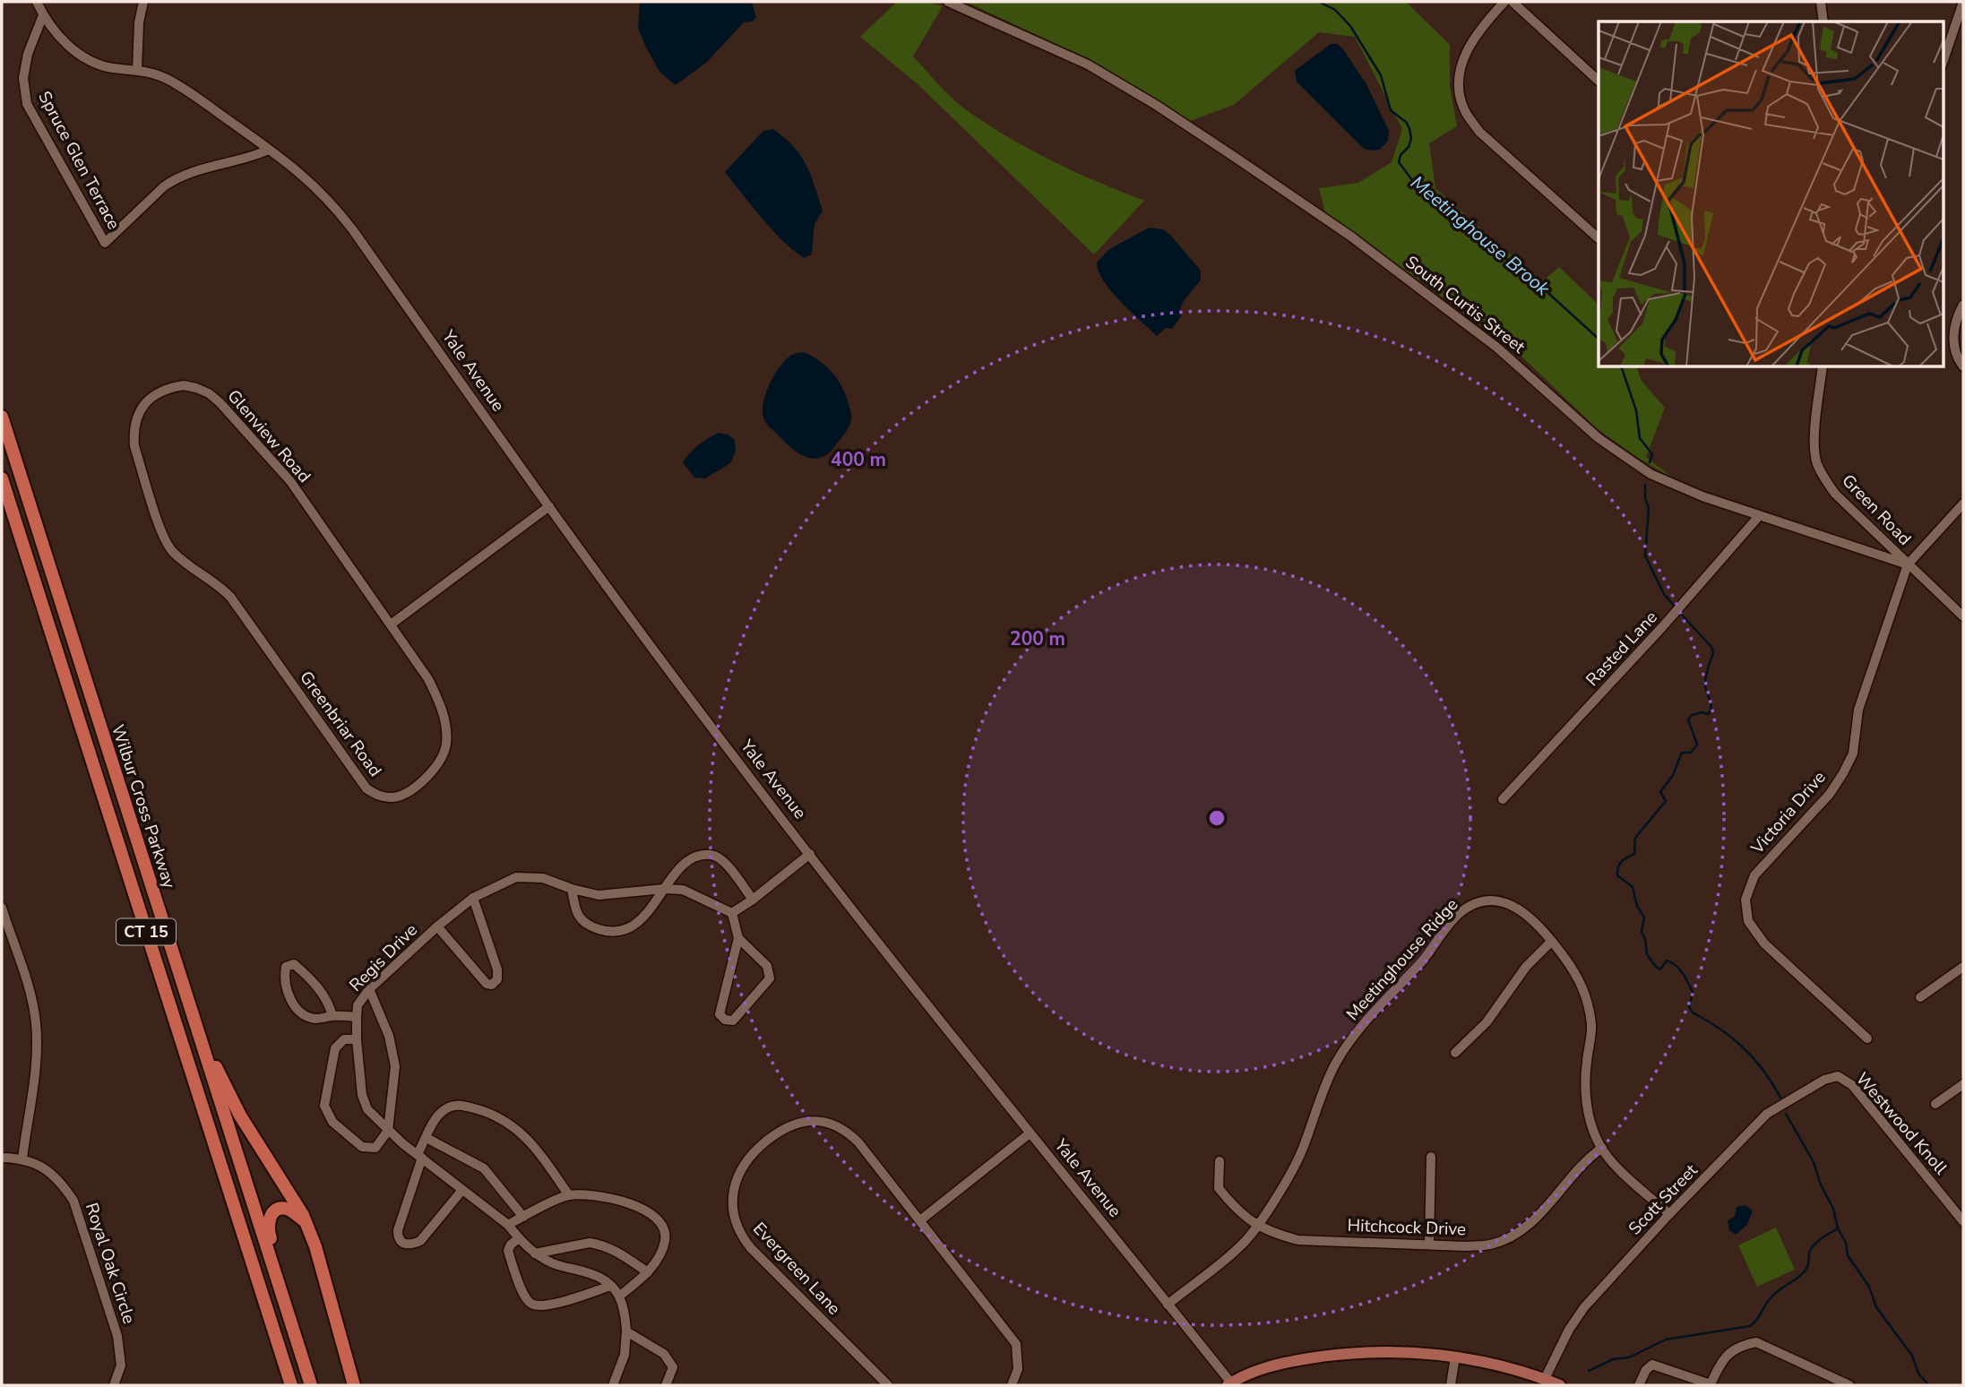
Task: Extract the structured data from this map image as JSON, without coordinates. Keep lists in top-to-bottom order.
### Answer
{
  "streets": {
    "highway": ["Wilbur Cross Parkway", "CT 15"],
    "main road": ["Yale Avenue"],
    "street": [
      "Spruce Glen Terrace",
      "South Curtis Street",
      "Glenview Road",
      "Green Road",
      "Rasted Lane",
      "Greenbriar Road",
      "Victoria Drive",
      "Regis Drive",
      "Meetinghouse Ridge",
      "Westwood Knoll",
      "Scott Street",
      "Hitchcock Drive",
      "Royal Oak Circle",
      "Evergreen Lane"
    ]
  },
  "crossings": [
    ["Spruce Glen Terrace", "Yale Avenue"],
    ["South Curtis Street", "Green Road"],
    ["South Curtis Street", "Rasted Lane"],
    ["South Curtis Street", "Victoria Drive"],
    ["Yale Avenue", "Meetinghouse Ridge"],
    ["Yale Avenue", "Scott Street"],
    ["Glenview Road", "Greenbriar Road"],
    ["Green Road", "Victoria Drive"],
    ["Meetinghouse Ridge", "Scott Street"],
    ["Meetinghouse Ridge", "Hitchcock Drive"],
    ["Westwood Knoll", "Scott Street"]
  ],
  "water": ["Meetinghouse Brook"],
  "rings": ["400 m", "200 m"]
}
